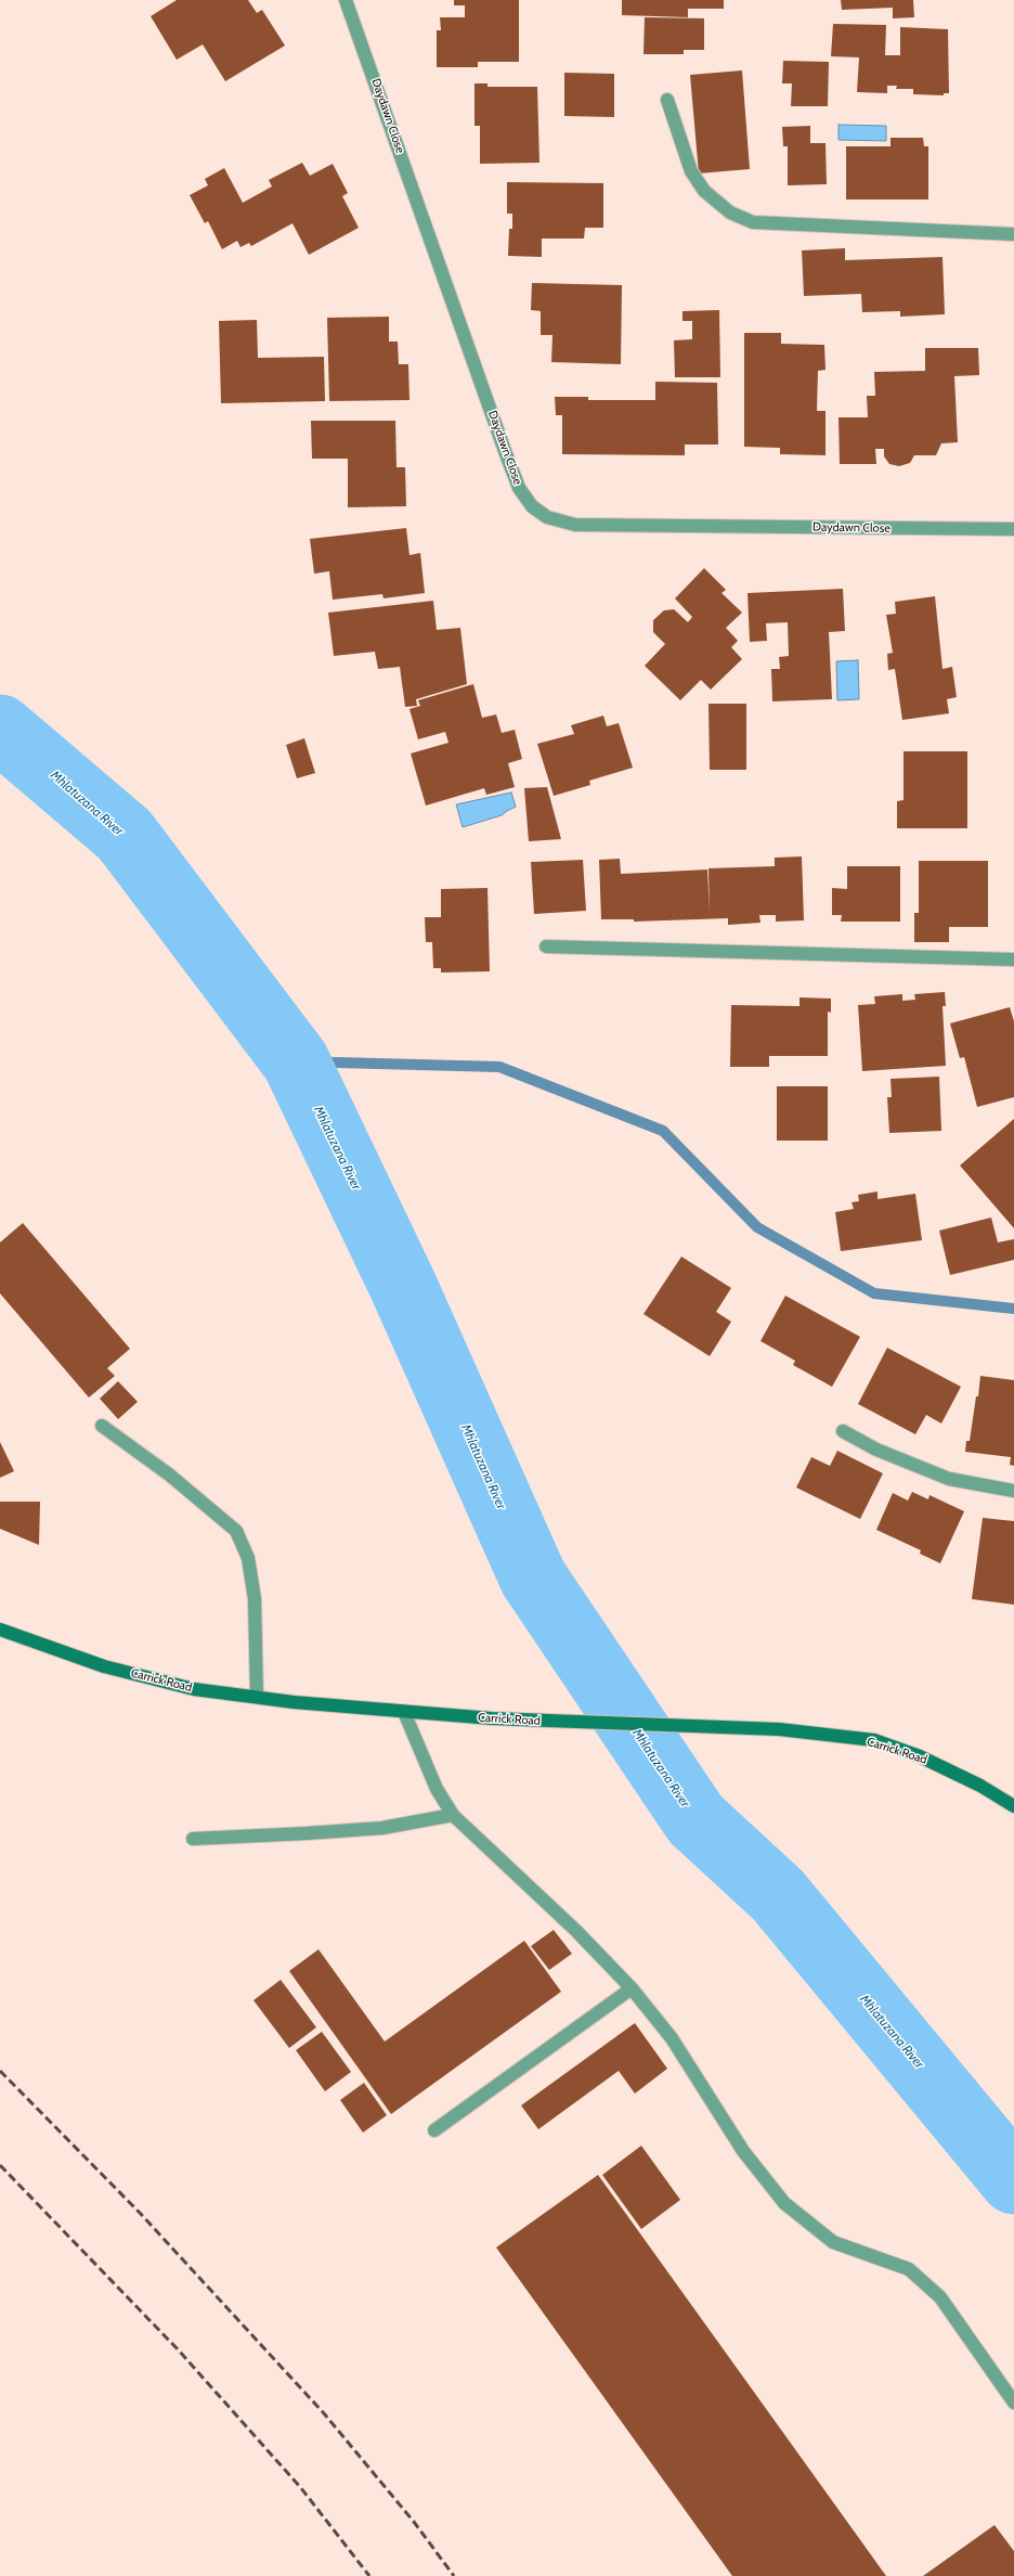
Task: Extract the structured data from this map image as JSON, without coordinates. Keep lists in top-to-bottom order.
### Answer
{
  "streets": {
    "street": ["Daydawn Close", "Carrick Road"]
  },
  "water": ["Mhlatuzana River"]
}
